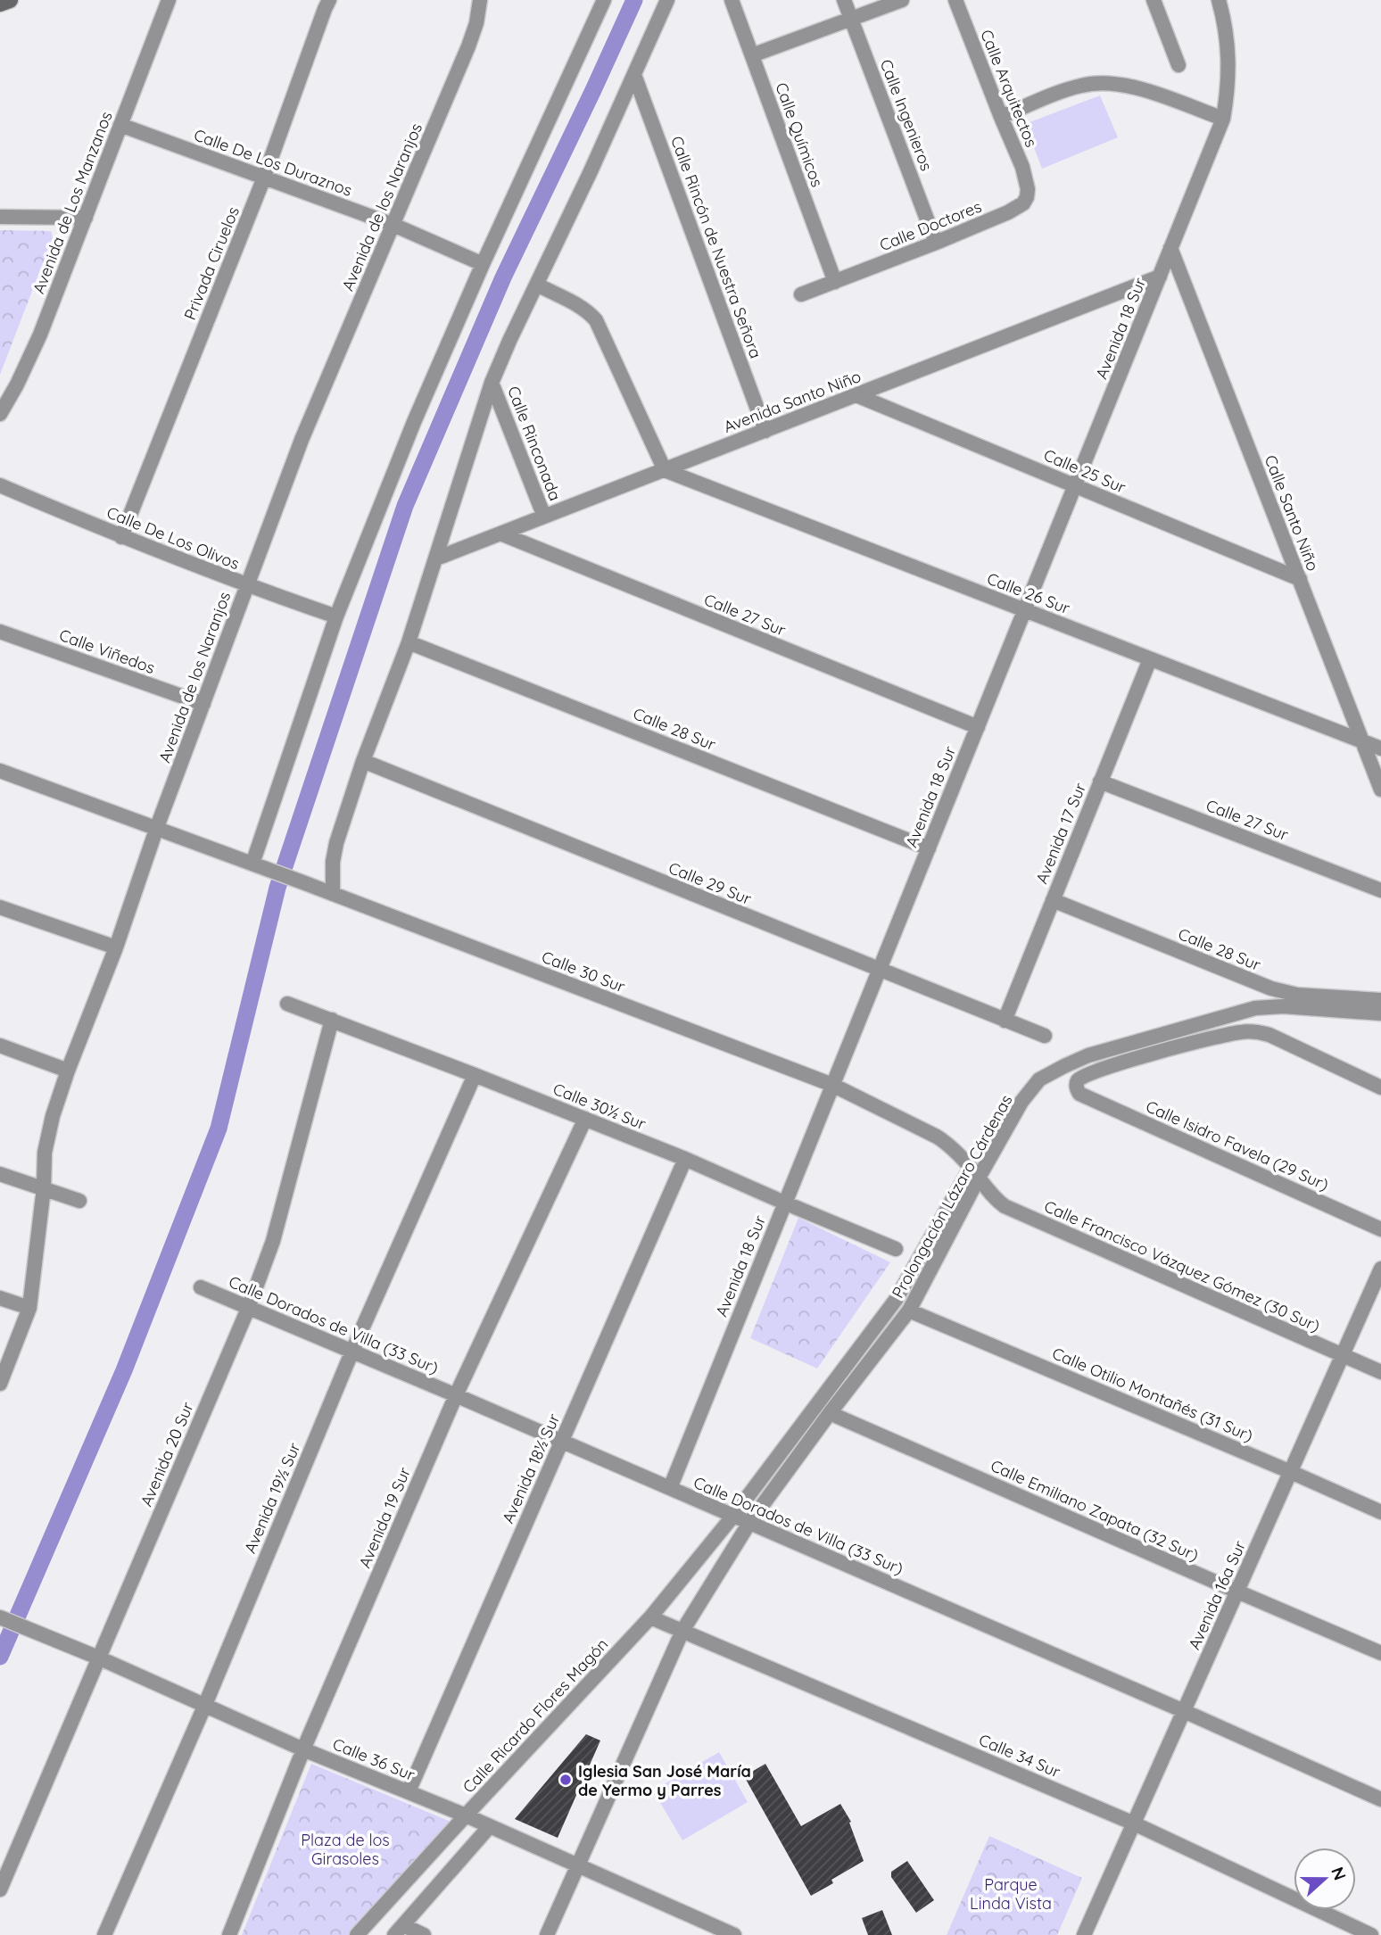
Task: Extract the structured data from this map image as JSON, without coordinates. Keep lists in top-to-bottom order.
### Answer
{
  "streets": {
    "street": [
      "Calle Arquitectos",
      "Calle Ingenieros",
      "Calle Químicos",
      "Calle De Los Duraznos",
      "Avenida de Los Manzanos",
      "Avenida de los Naranjos",
      "Calle Doctores",
      "Calle Rincón de Nuestra Señora",
      "Privada Ciruelos",
      "Avenida 18 Sur",
      "Avenida Santo Niño",
      "Calle Rinconada",
      "Calle 25 Sur",
      "Calle Santo Niño",
      "Calle De Los Olivos",
      "Calle 26 Sur",
      "Calle 27 Sur",
      "Calle Viñedos",
      "Calle 28 Sur",
      "Avenida 17 Sur",
      "Calle 29 Sur",
      "Calle 30 Sur",
      "Calle 30½ Sur",
      "Calle Isidro Favela (29 Sur)",
      "Prolongación Lázaro Cárdenas",
      "Calle Francisco Vázquez Gómez (30 Sur)",
      "Calle Dorados de Villa (33 Sur)",
      "Calle Otilio Montañés (31 Sur)",
      "Avenida 20 Sur",
      "Avenida 18½ Sur",
      "Avenida 19½ Sur",
      "Calle Emiliano Zapata (32 Sur)",
      "Avenida 19 Sur",
      "Avenida 16a Sur",
      "Calle Ricardo Flores Magón",
      "Calle 34 Sur",
      "Calle 36 Sur"
    ]
  },
  "crossings": [
    ["Calle Arquitectos", "Calle Doctores"],
    ["Calle Ingenieros", "Calle Doctores"],
    ["Calle Químicos", "Calle Doctores"],
    ["Calle De Los Duraznos", "Avenida de Los Manzanos"],
    ["Calle De Los Duraznos", "Avenida de los Naranjos"],
    ["Calle De Los Duraznos", "Privada Ciruelos"],
    ["Avenida de los Naranjos", "Calle De Los Olivos"],
    ["Avenida de los Naranjos", "Calle Viñedos"],
    ["Avenida de los Naranjos", "Calle 30 Sur"],
    ["Calle Rincón de Nuestra Señora", "Avenida Santo Niño"],
    ["Privada Ciruelos", "Calle De Los Olivos"],
    ["Avenida 18 Sur", "Avenida Santo Niño"],
    ["Avenida 18 Sur", "Calle 25 Sur"],
    ["Avenida 18 Sur", "Calle Santo Niño"],
    ["Avenida 18 Sur", "Calle 26 Sur"],
    ["Avenida 18 Sur", "Calle 27 Sur"],
    ["Avenida 18 Sur", "Calle 28 Sur"],
    ["Avenida 18 Sur", "Calle 29 Sur"],
    ["Avenida 18 Sur", "Calle 30 Sur"],
    ["Avenida 18 Sur", "Calle 30½ Sur"],
    ["Avenida 18 Sur", "Calle Dorados de Villa (33 Sur)"],
    ["Avenida Santo Niño", "Calle Rinconada"],
    ["Avenida Santo Niño", "Calle 25 Sur"],
    ["Avenida Santo Niño", "Calle 26 Sur"],
    ["Avenida Santo Niño", "Calle 27 Sur"],
    ["Calle 25 Sur", "Calle Santo Niño"],
    ["Calle Santo Niño", "Calle 26 Sur"],
    ["Calle 26 Sur", "Avenida 17 Sur"],
    ["Calle 27 Sur", "Avenida 17 Sur"],
    ["Calle 28 Sur", "Avenida 17 Sur"],
    ["Avenida 17 Sur", "Calle 29 Sur"],
    ["Calle 30 Sur", "Prolongación Lázaro Cárdenas"],
    ["Calle 30 Sur", "Calle Francisco Vázquez Gómez (30 Sur)"],
    ["Calle 30½ Sur", "Avenida 20 Sur"],
    ["Calle 30½ Sur", "Avenida 18½ Sur"],
    ["Calle 30½ Sur", "Avenida 19½ Sur"],
    ["Calle 30½ Sur", "Avenida 19 Sur"],
    ["Prolongación Lázaro Cárdenas", "Calle Francisco Vázquez Gómez (30 Sur)"],
    ["Prolongación Lázaro Cárdenas", "Calle Dorados de Villa (33 Sur)"],
    ["Prolongación Lázaro Cárdenas", "Calle Otilio Montañés (31 Sur)"],
    ["Prolongación Lázaro Cárdenas", "Calle Emiliano Zapata (32 Sur)"],
    ["Prolongación Lázaro Cárdenas", "Calle Ricardo Flores Magón"],
    ["Calle Francisco Vázquez Gómez (30 Sur)", "Avenida 16a Sur"],
    ["Calle Dorados de Villa (33 Sur)", "Avenida 20 Sur"],
    ["Calle Dorados de Villa (33 Sur)", "Avenida 18½ Sur"],
    ["Calle Dorados de Villa (33 Sur)", "Avenida 19½ Sur"],
    ["Calle Dorados de Villa (33 Sur)", "Avenida 19 Sur"],
    ["Calle Dorados de Villa (33 Sur)", "Avenida 16a Sur"],
    ["Calle Dorados de Villa (33 Sur)", "Calle Ricardo Flores Magón"],
    ["Calle Otilio Montañés (31 Sur)", "Avenida 16a Sur"],
    ["Avenida 20 Sur", "Calle 36 Sur"],
    ["Avenida 18½ Sur", "Calle 36 Sur"],
    ["Avenida 19½ Sur", "Calle 36 Sur"],
    ["Calle Emiliano Zapata (32 Sur)", "Avenida 16a Sur"],
    ["Avenida 19 Sur", "Calle 36 Sur"],
    ["Avenida 16a Sur", "Calle 34 Sur"],
    ["Calle Ricardo Flores Magón", "Calle 34 Sur"],
    ["Calle Ricardo Flores Magón", "Calle 36 Sur"]
  ],
  "parks": ["Plaza de los Girasoles", "Parque Linda Vista"],
  "places": ["Iglesia San José María de Yermo y Parres"],
  "north": "right"
}
